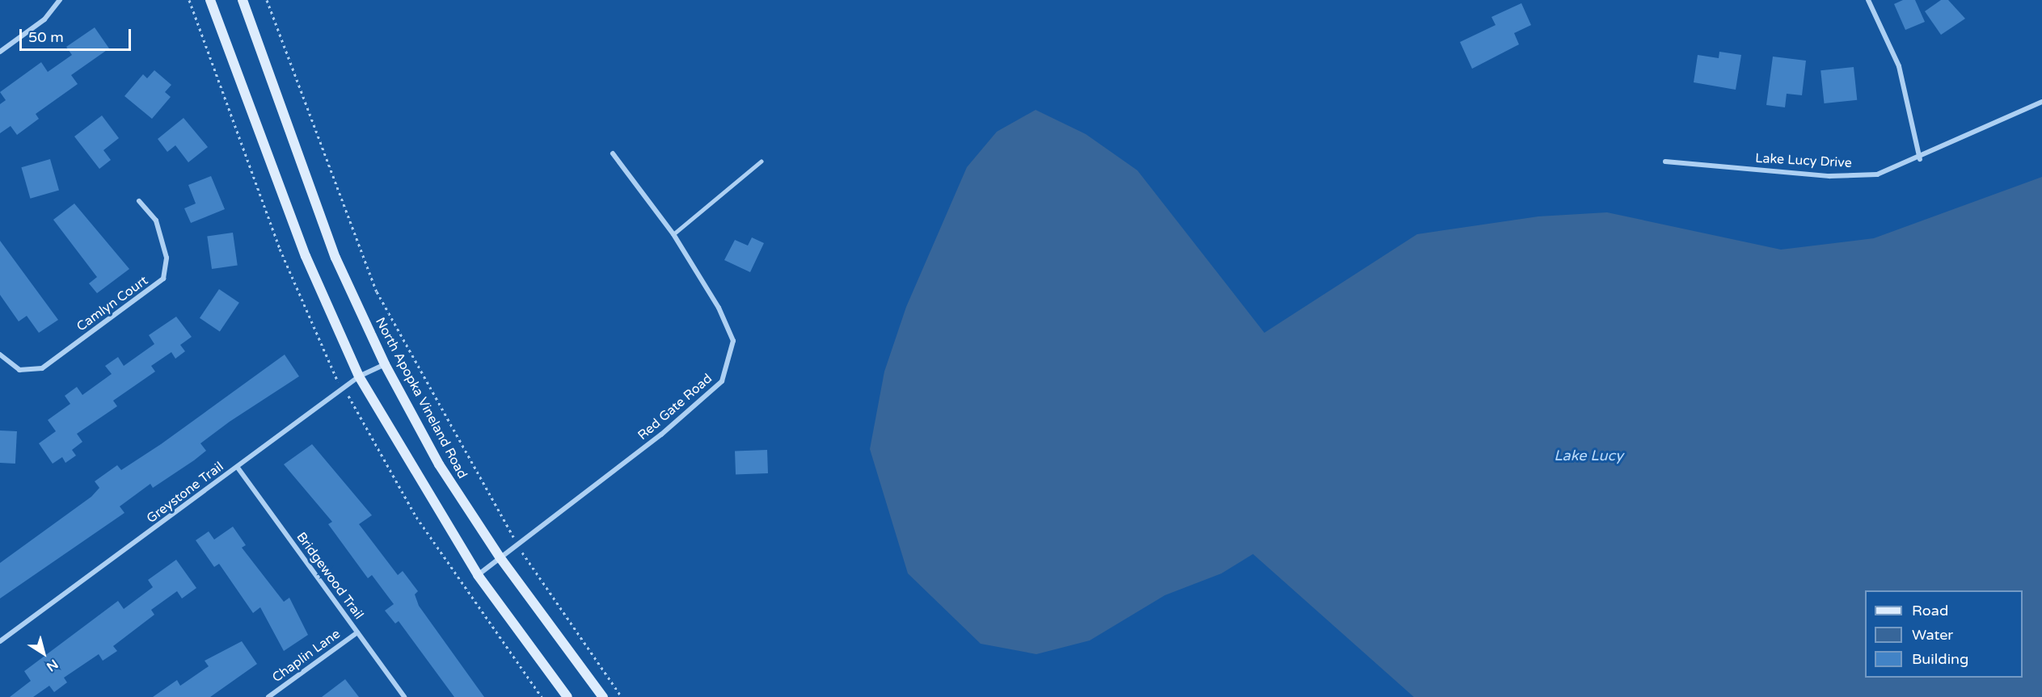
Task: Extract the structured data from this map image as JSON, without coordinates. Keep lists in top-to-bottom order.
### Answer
{
  "streets": {
    "street": [
      "Lake Lucy Drive",
      "Camlyn Court",
      "North Apopka Vineland Road",
      "Red Gate Road",
      "Greystone Trail",
      "Bridgewood Trail",
      "Chaplin Lane"
    ]
  },
  "crossings": [
    ["North Apopka Vineland Road", "Red Gate Road"],
    ["North Apopka Vineland Road", "Greystone Trail"],
    ["Greystone Trail", "Bridgewood Trail"],
    ["Bridgewood Trail", "Chaplin Lane"]
  ],
  "water": ["Lake Lucy"],
  "legend": ["Road", "Water", "Building"],
  "scale_bar": "50 m",
  "north": "bottom right"
}
